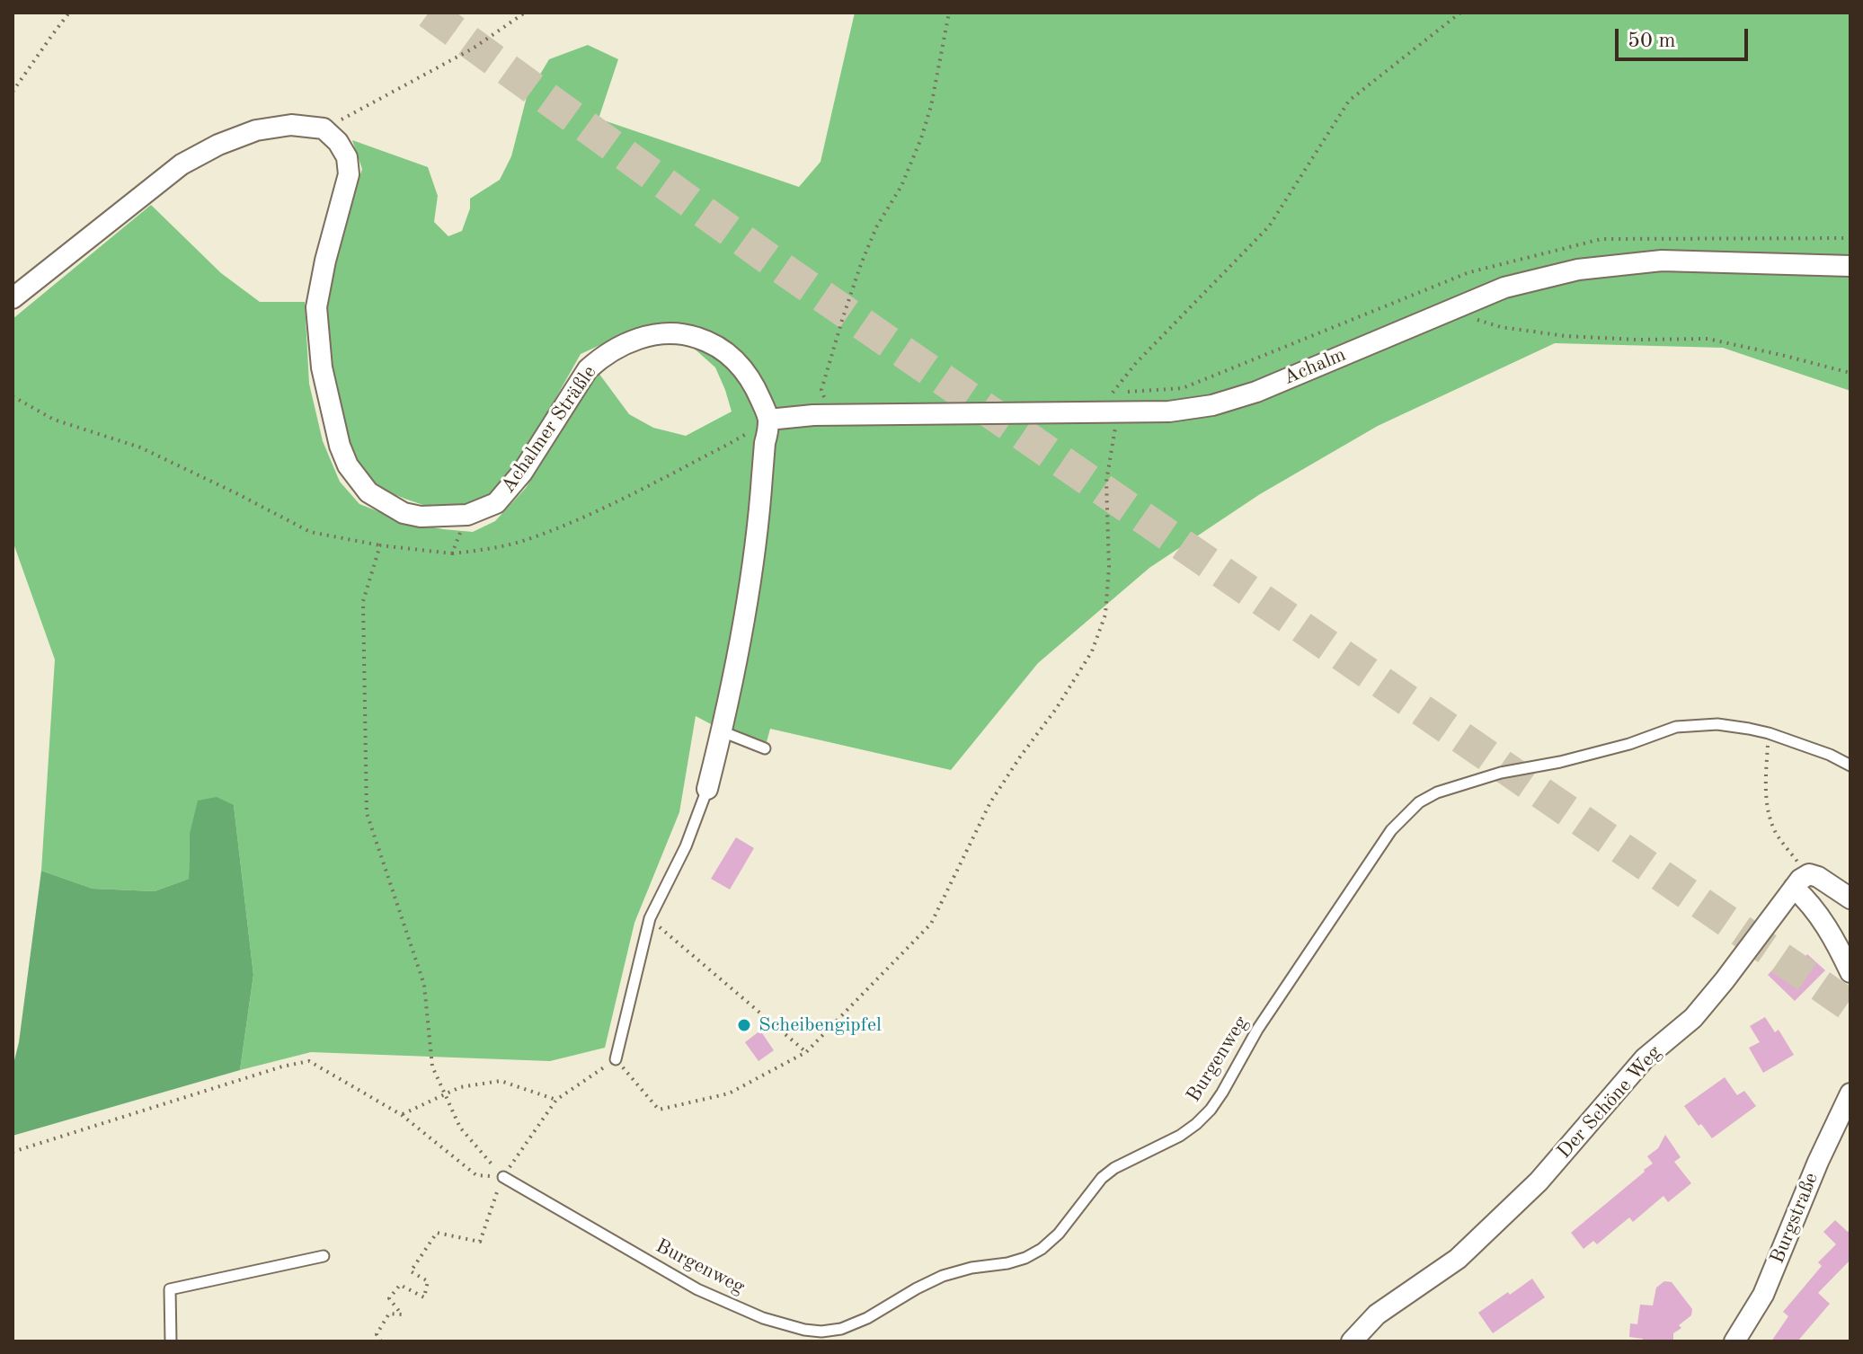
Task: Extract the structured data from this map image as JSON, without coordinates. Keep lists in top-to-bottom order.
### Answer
{
  "streets": {
    "street": [
      "Achalm",
      "Achalmer Sträßle",
      "Der Schöne Weg",
      "Burgstraße"
    ],
    "lane": ["Burgenweg"]
  },
  "crossings": [
    ["Achalm", "Achalmer Sträßle"]
  ],
  "places": ["Scheibengipfel"],
  "scale_bar": "50 m"
}
